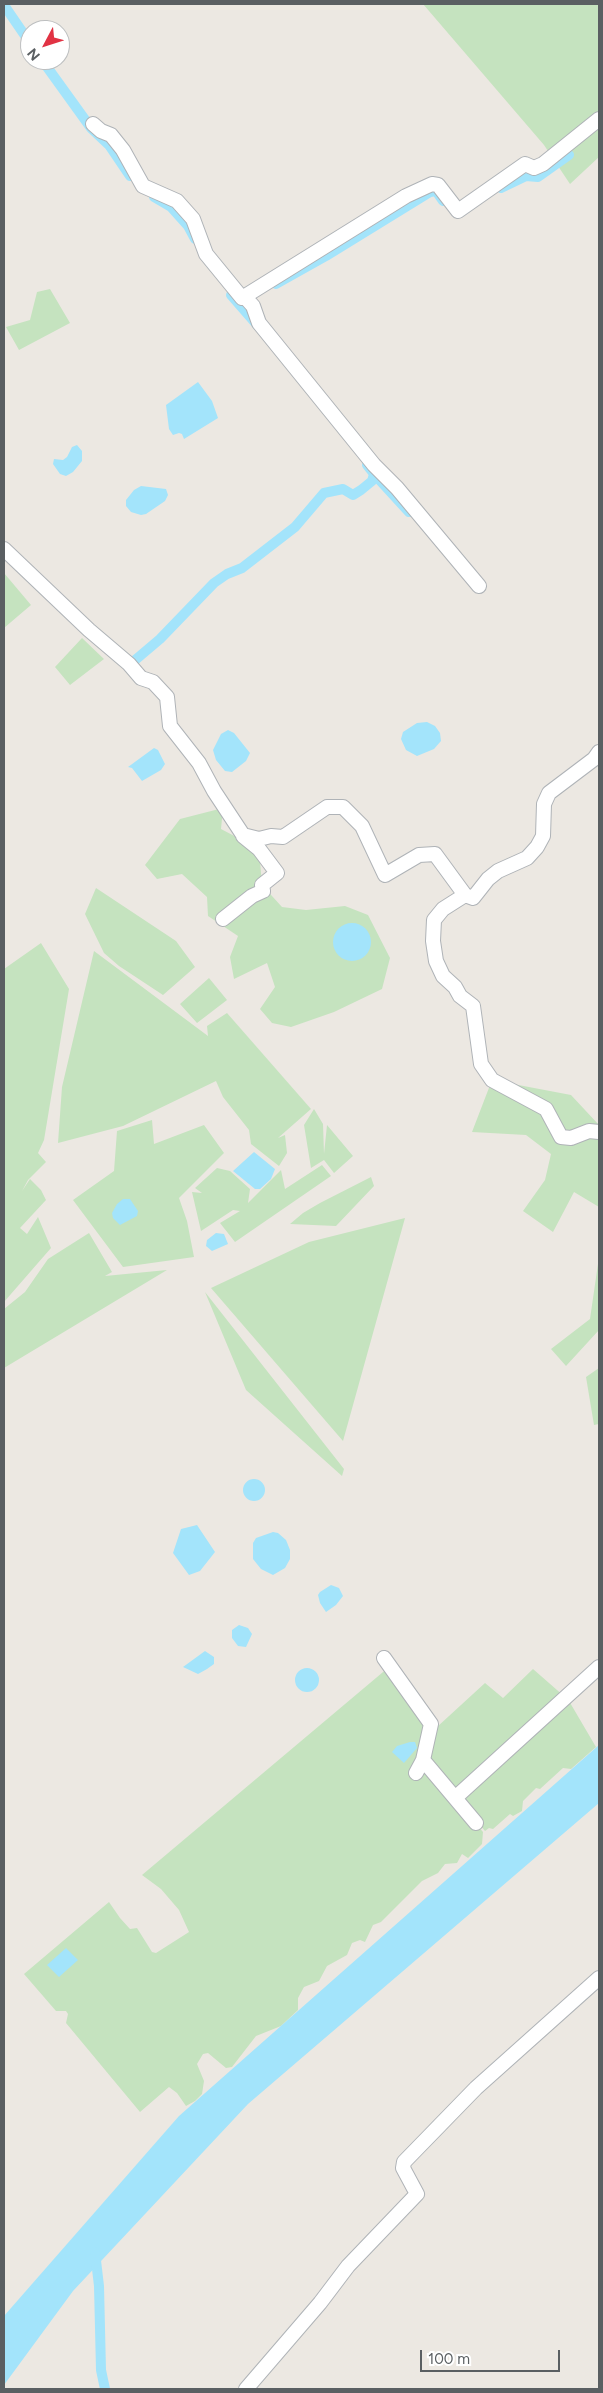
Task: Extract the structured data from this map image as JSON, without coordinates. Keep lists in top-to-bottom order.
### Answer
{
  "scale_bar": "100 m",
  "north": "bottom left"
}
